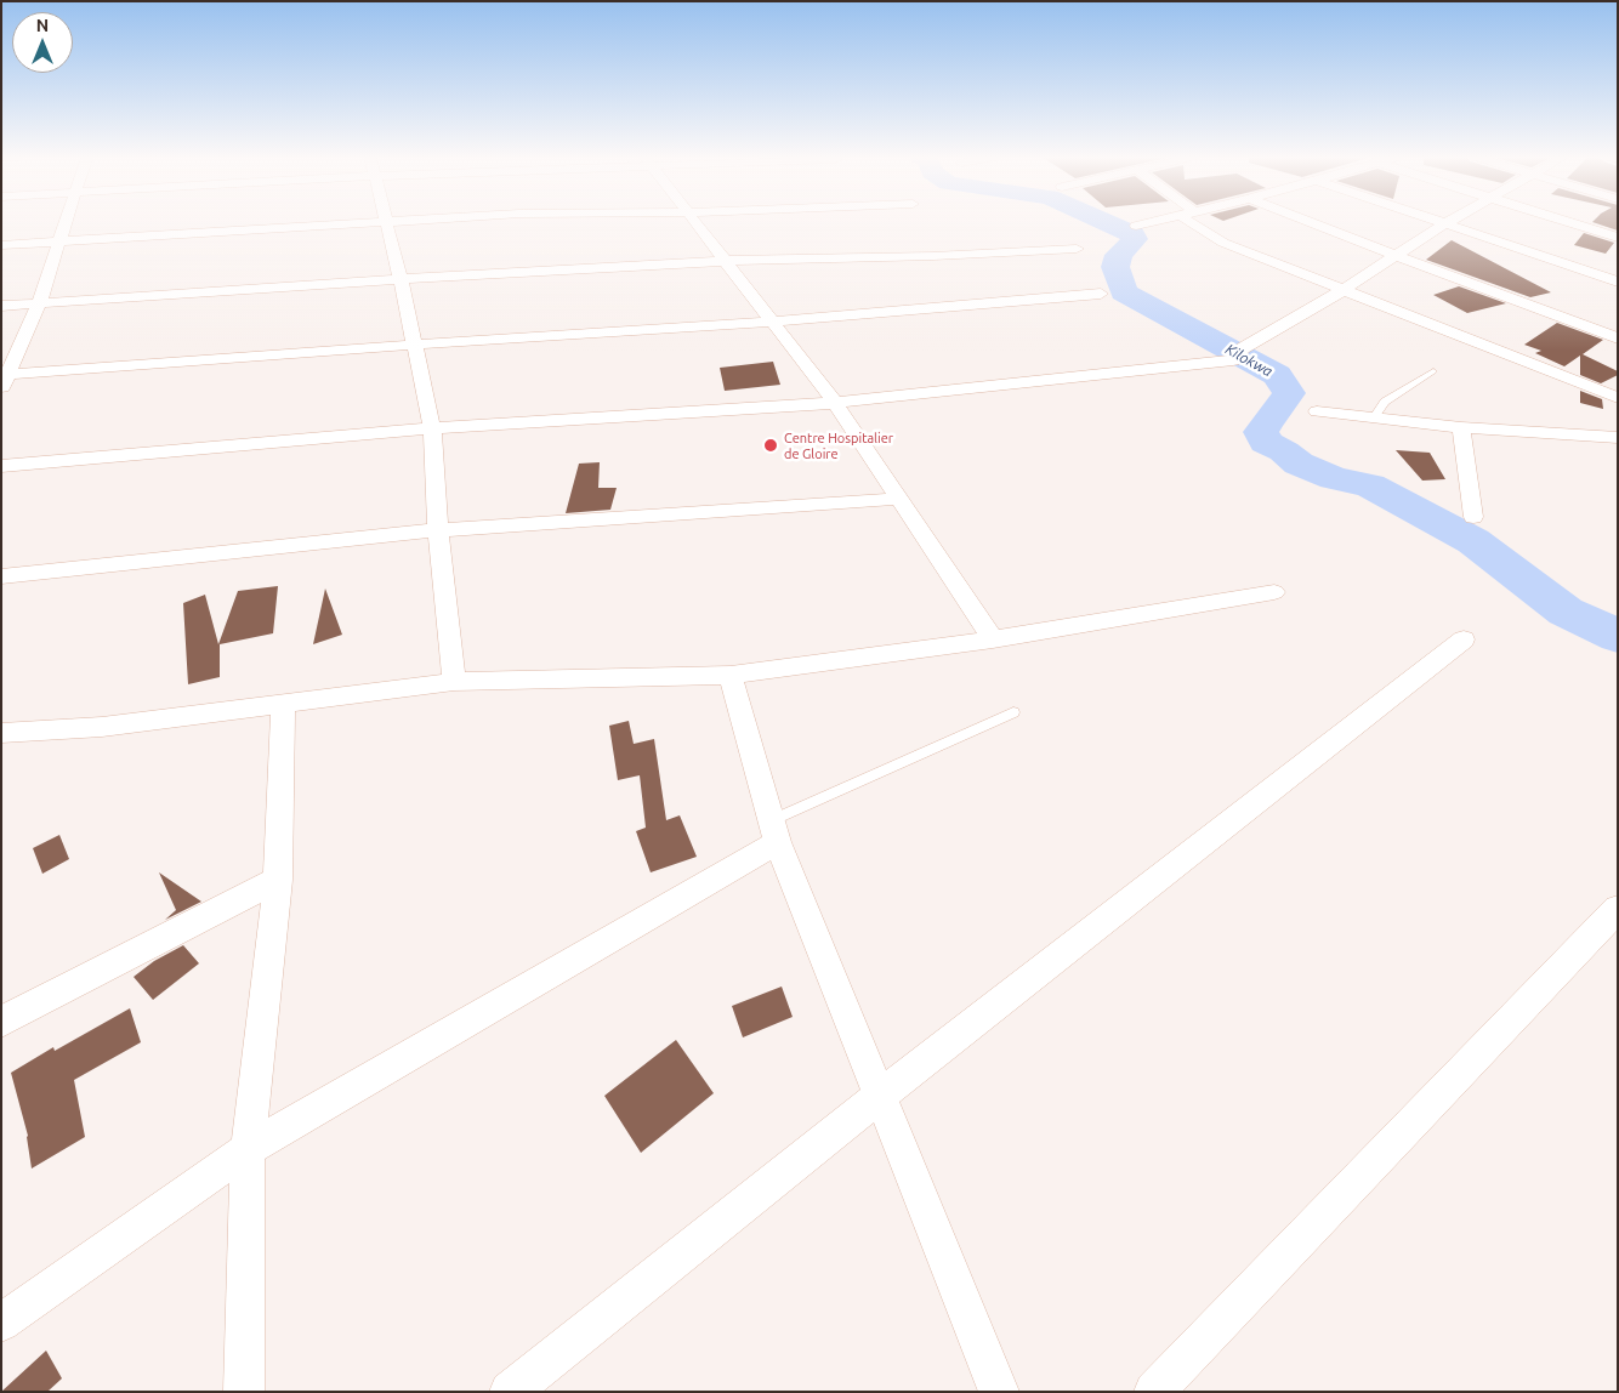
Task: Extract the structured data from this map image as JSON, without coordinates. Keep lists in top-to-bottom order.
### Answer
{
  "water": ["Kilokwa"],
  "places": ["Centre Hospitalier de Gloire"],
  "north": "top"
}
